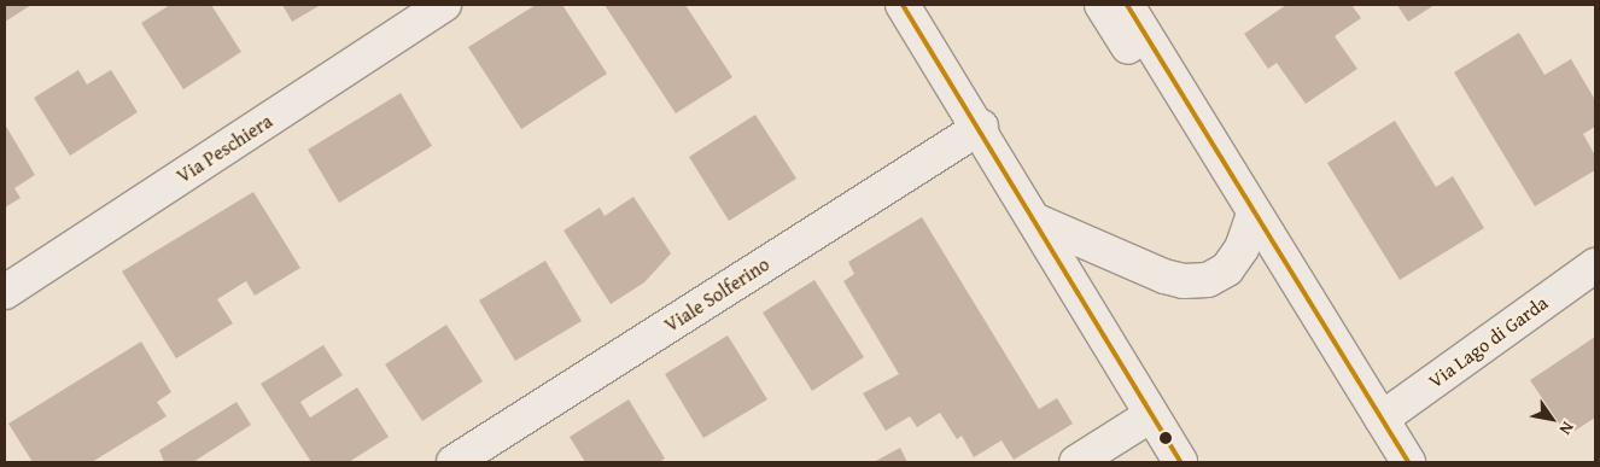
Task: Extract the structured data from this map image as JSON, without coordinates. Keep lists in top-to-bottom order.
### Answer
{
  "streets": {
    "street": ["Via Peschiera", "Viale Solferino", "Via Lago di Garda"]
  },
  "north": "bottom right"
}
